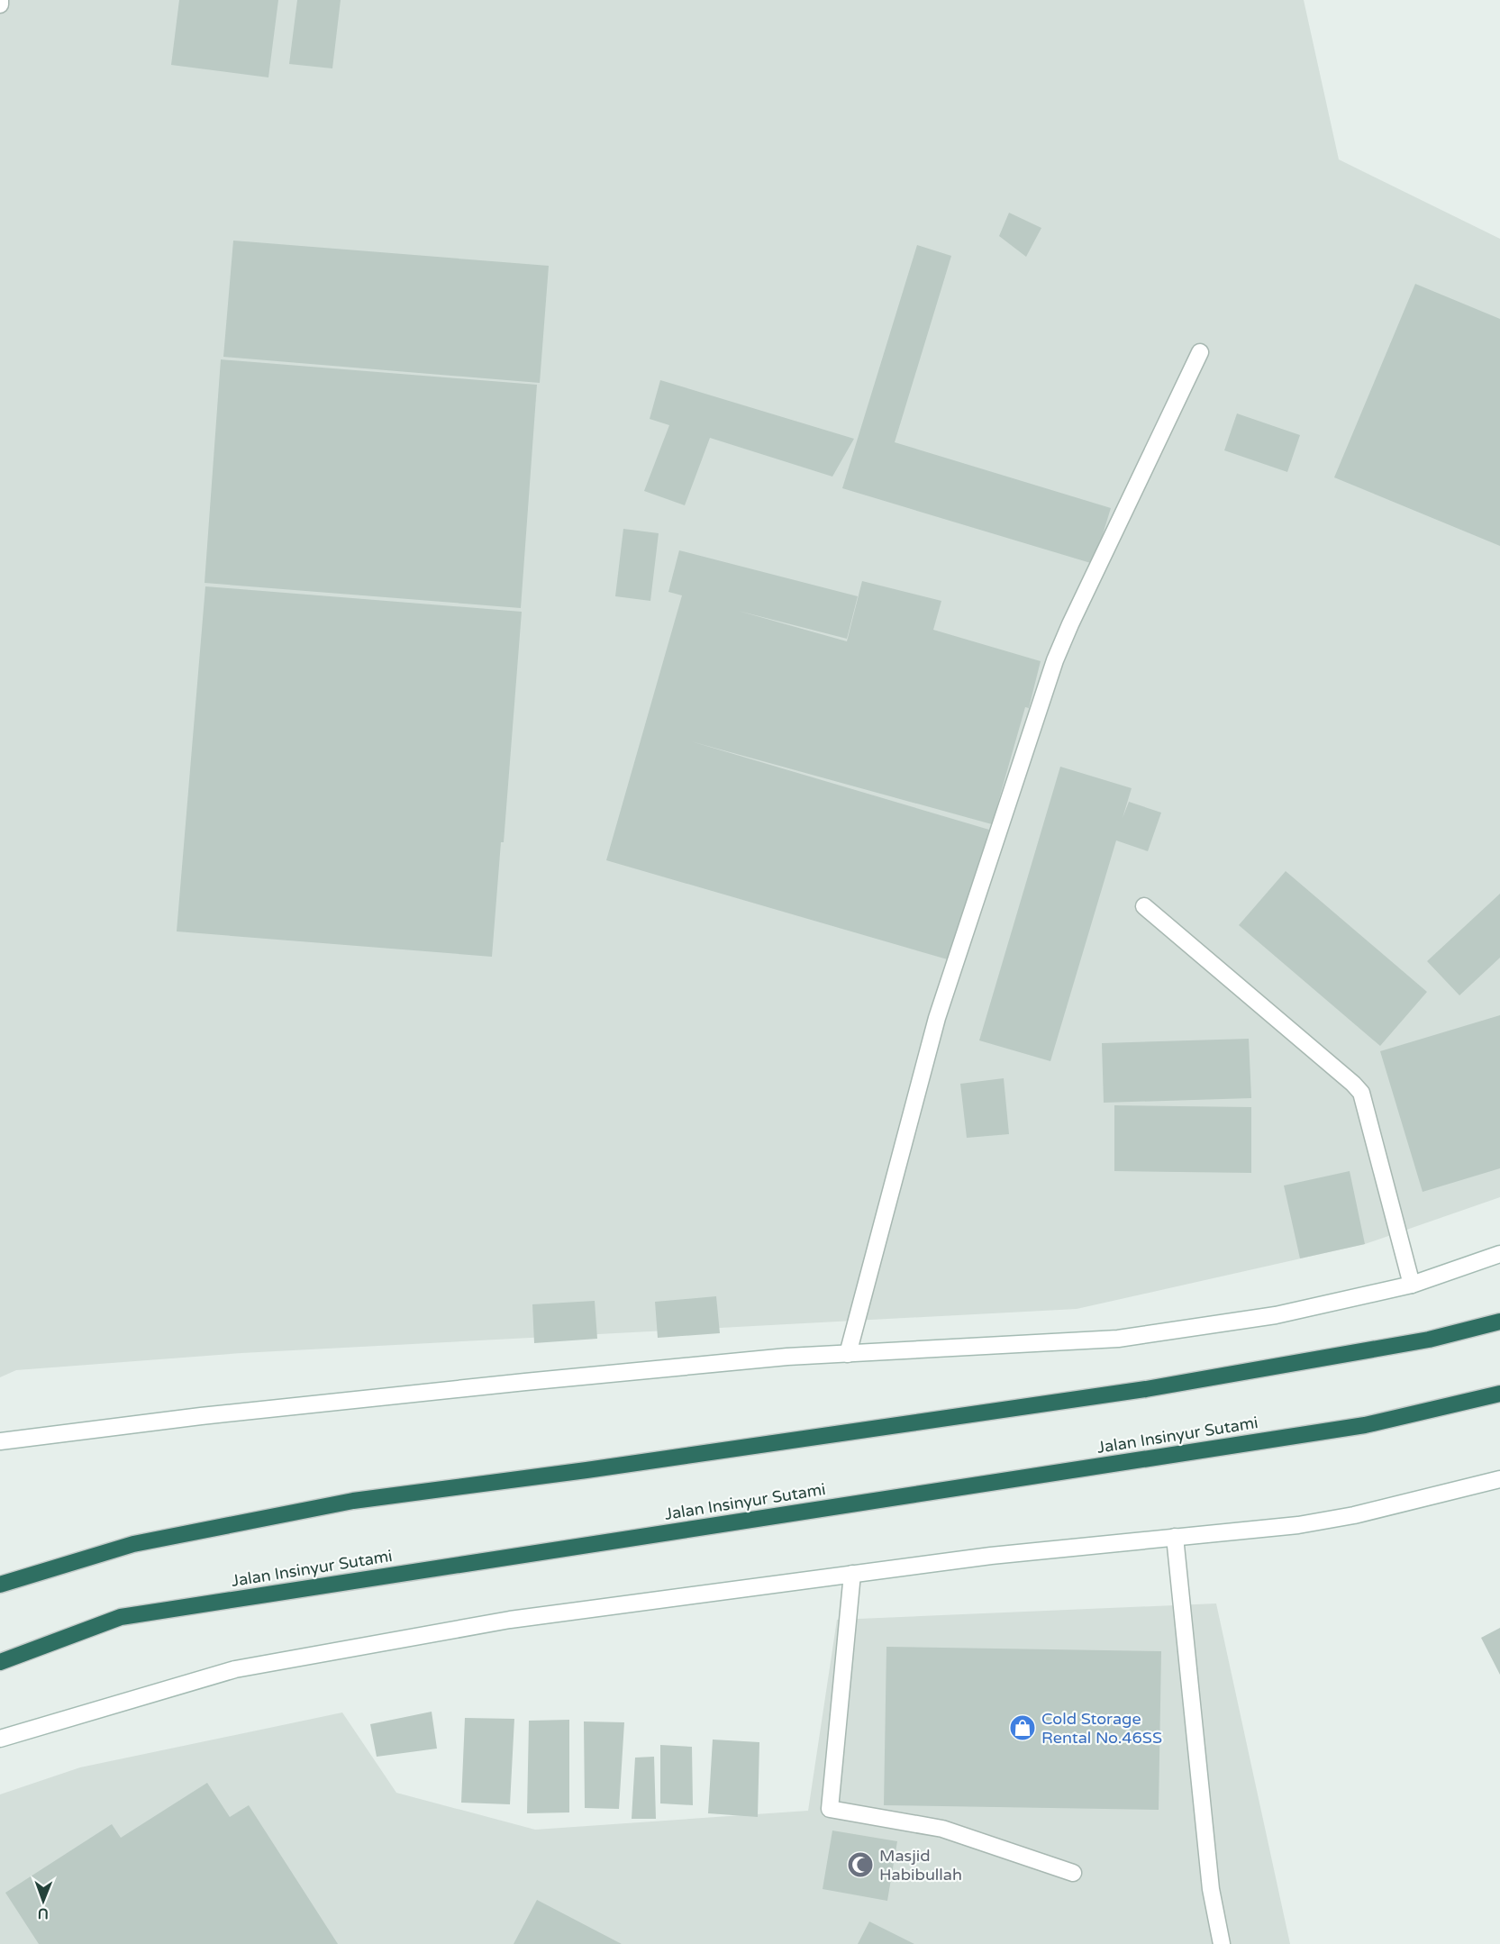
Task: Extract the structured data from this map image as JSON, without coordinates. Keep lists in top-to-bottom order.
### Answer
{
  "streets": {
    "highway": ["Jalan Insinyur Sutami"]
  },
  "places": {
    "shop": ["Cold Storage Rental No.46SS"],
    "mosque": ["Masjid Habibullah"]
  },
  "north": "bottom"
}
